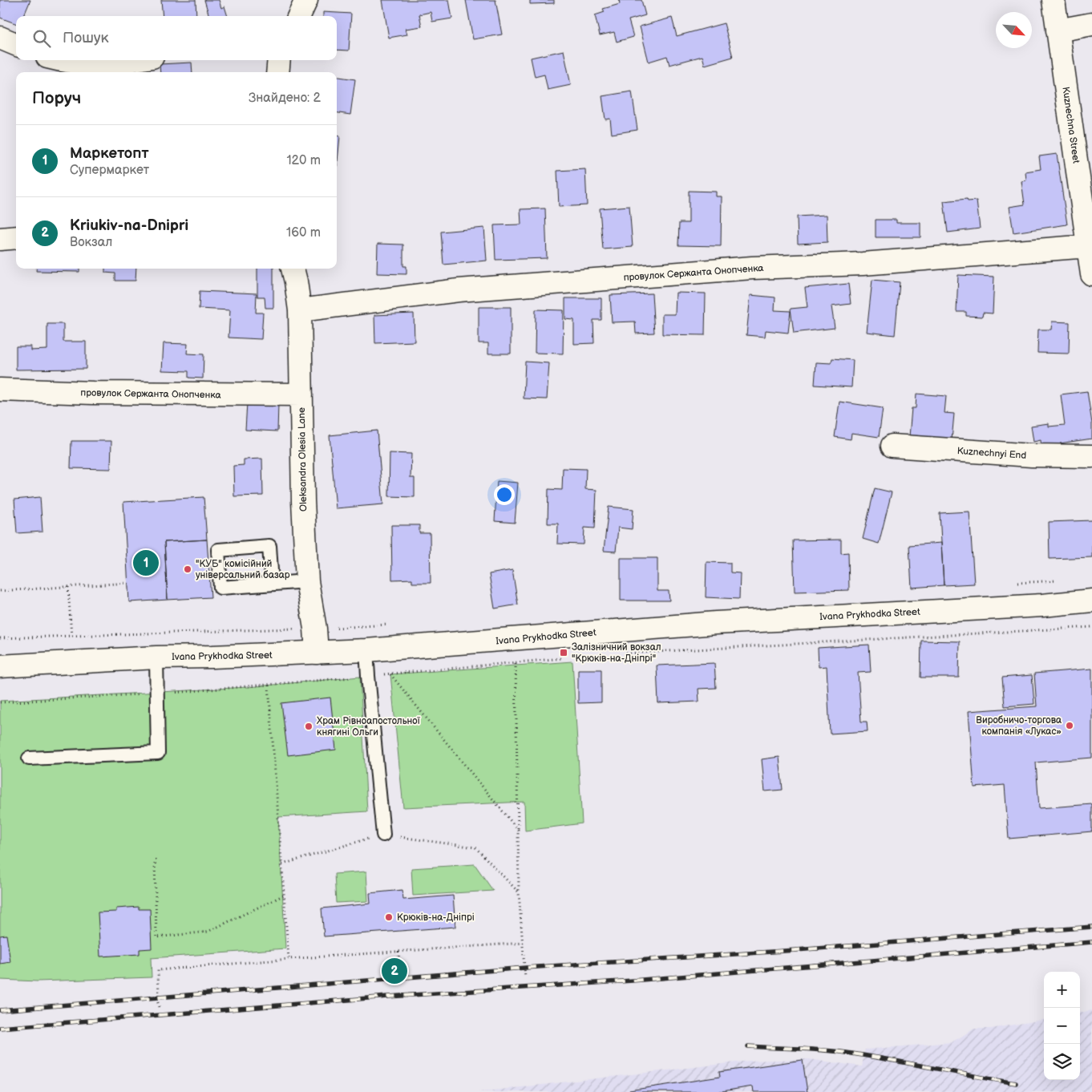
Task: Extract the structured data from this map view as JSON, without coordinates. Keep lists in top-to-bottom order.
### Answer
{
  "streets": {
    "street": [
      "Kuznechna Street",
      "провулок Сержанта Онопченка",
      "Kuznechnyi End",
      "Oleksandra Olesia Lane",
      "Ivana Prykhodka Street"
    ]
  },
  "crossings": [
    ["Kuznechna Street", "провулок Сержанта Онопченка"],
    ["провулок Сержанта Онопченка", "Oleksandra Olesia Lane"],
    ["Oleksandra Olesia Lane", "Ivana Prykhodka Street"]
  ],
  "places": {
    "other": [
      "\"КУБ\" комісійний універсальний базар",
      "Виробничо-торгова компанія «Лукас»",
      "Храм Рівноапостольної княгині Ольги",
      "Крюків-на-Дніпрі"
    ],
    "transit": ["Залізничний вокзал \"Крюкiв-на-Днiпрi\""]
  },
  "north": "bottom right",
  "page": {
    "search": "Пошук",
    "heading": ["Поруч", "Знайдено: 2"],
    "list": [
      {
        "mark": "1",
        "name": "Маркетопт",
        "note": "Супермаркет",
        "value": "120 m"
      },
      {
        "mark": "2",
        "name": "Kriukiv-na-Dnipri",
        "note": "Вокзал",
        "value": "160 m"
      }
    ],
    "pins": ["1", "2"],
    "map_buttons": ["+", "−"]
  }
}
